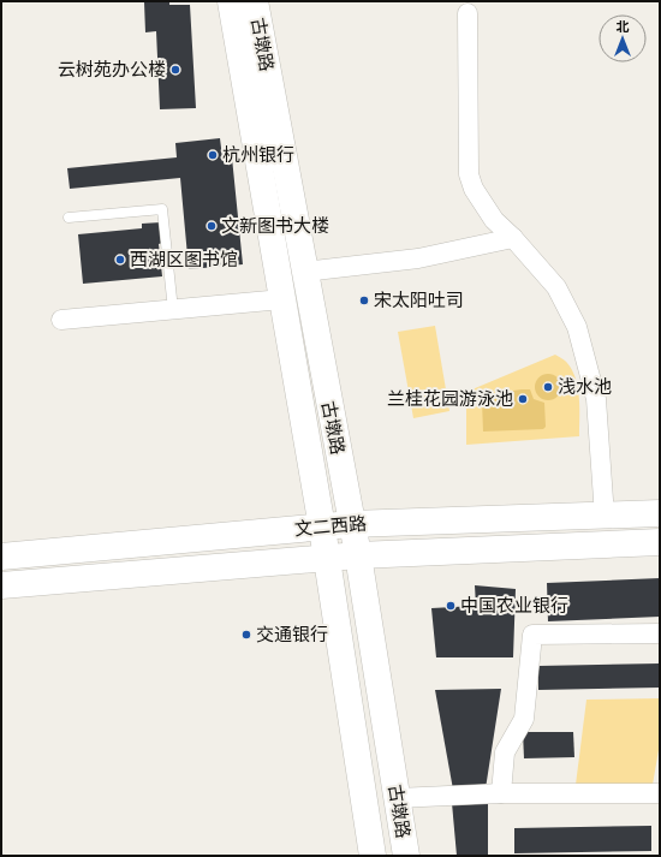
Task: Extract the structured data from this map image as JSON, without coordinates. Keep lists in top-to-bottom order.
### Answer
{
  "streets": {
    "main road": ["古墩路", "文二西路"]
  },
  "crossings": [
    ["古墩路", "文二西路"]
  ],
  "places": [
    "云树苑办公楼",
    "杭州银行",
    "文新图书大楼",
    "西湖区图书馆",
    "宋太阳吐司",
    "浅水池",
    "兰桂花园游泳池",
    "中国农业银行",
    "交通银行"
  ],
  "north": "top"
}
